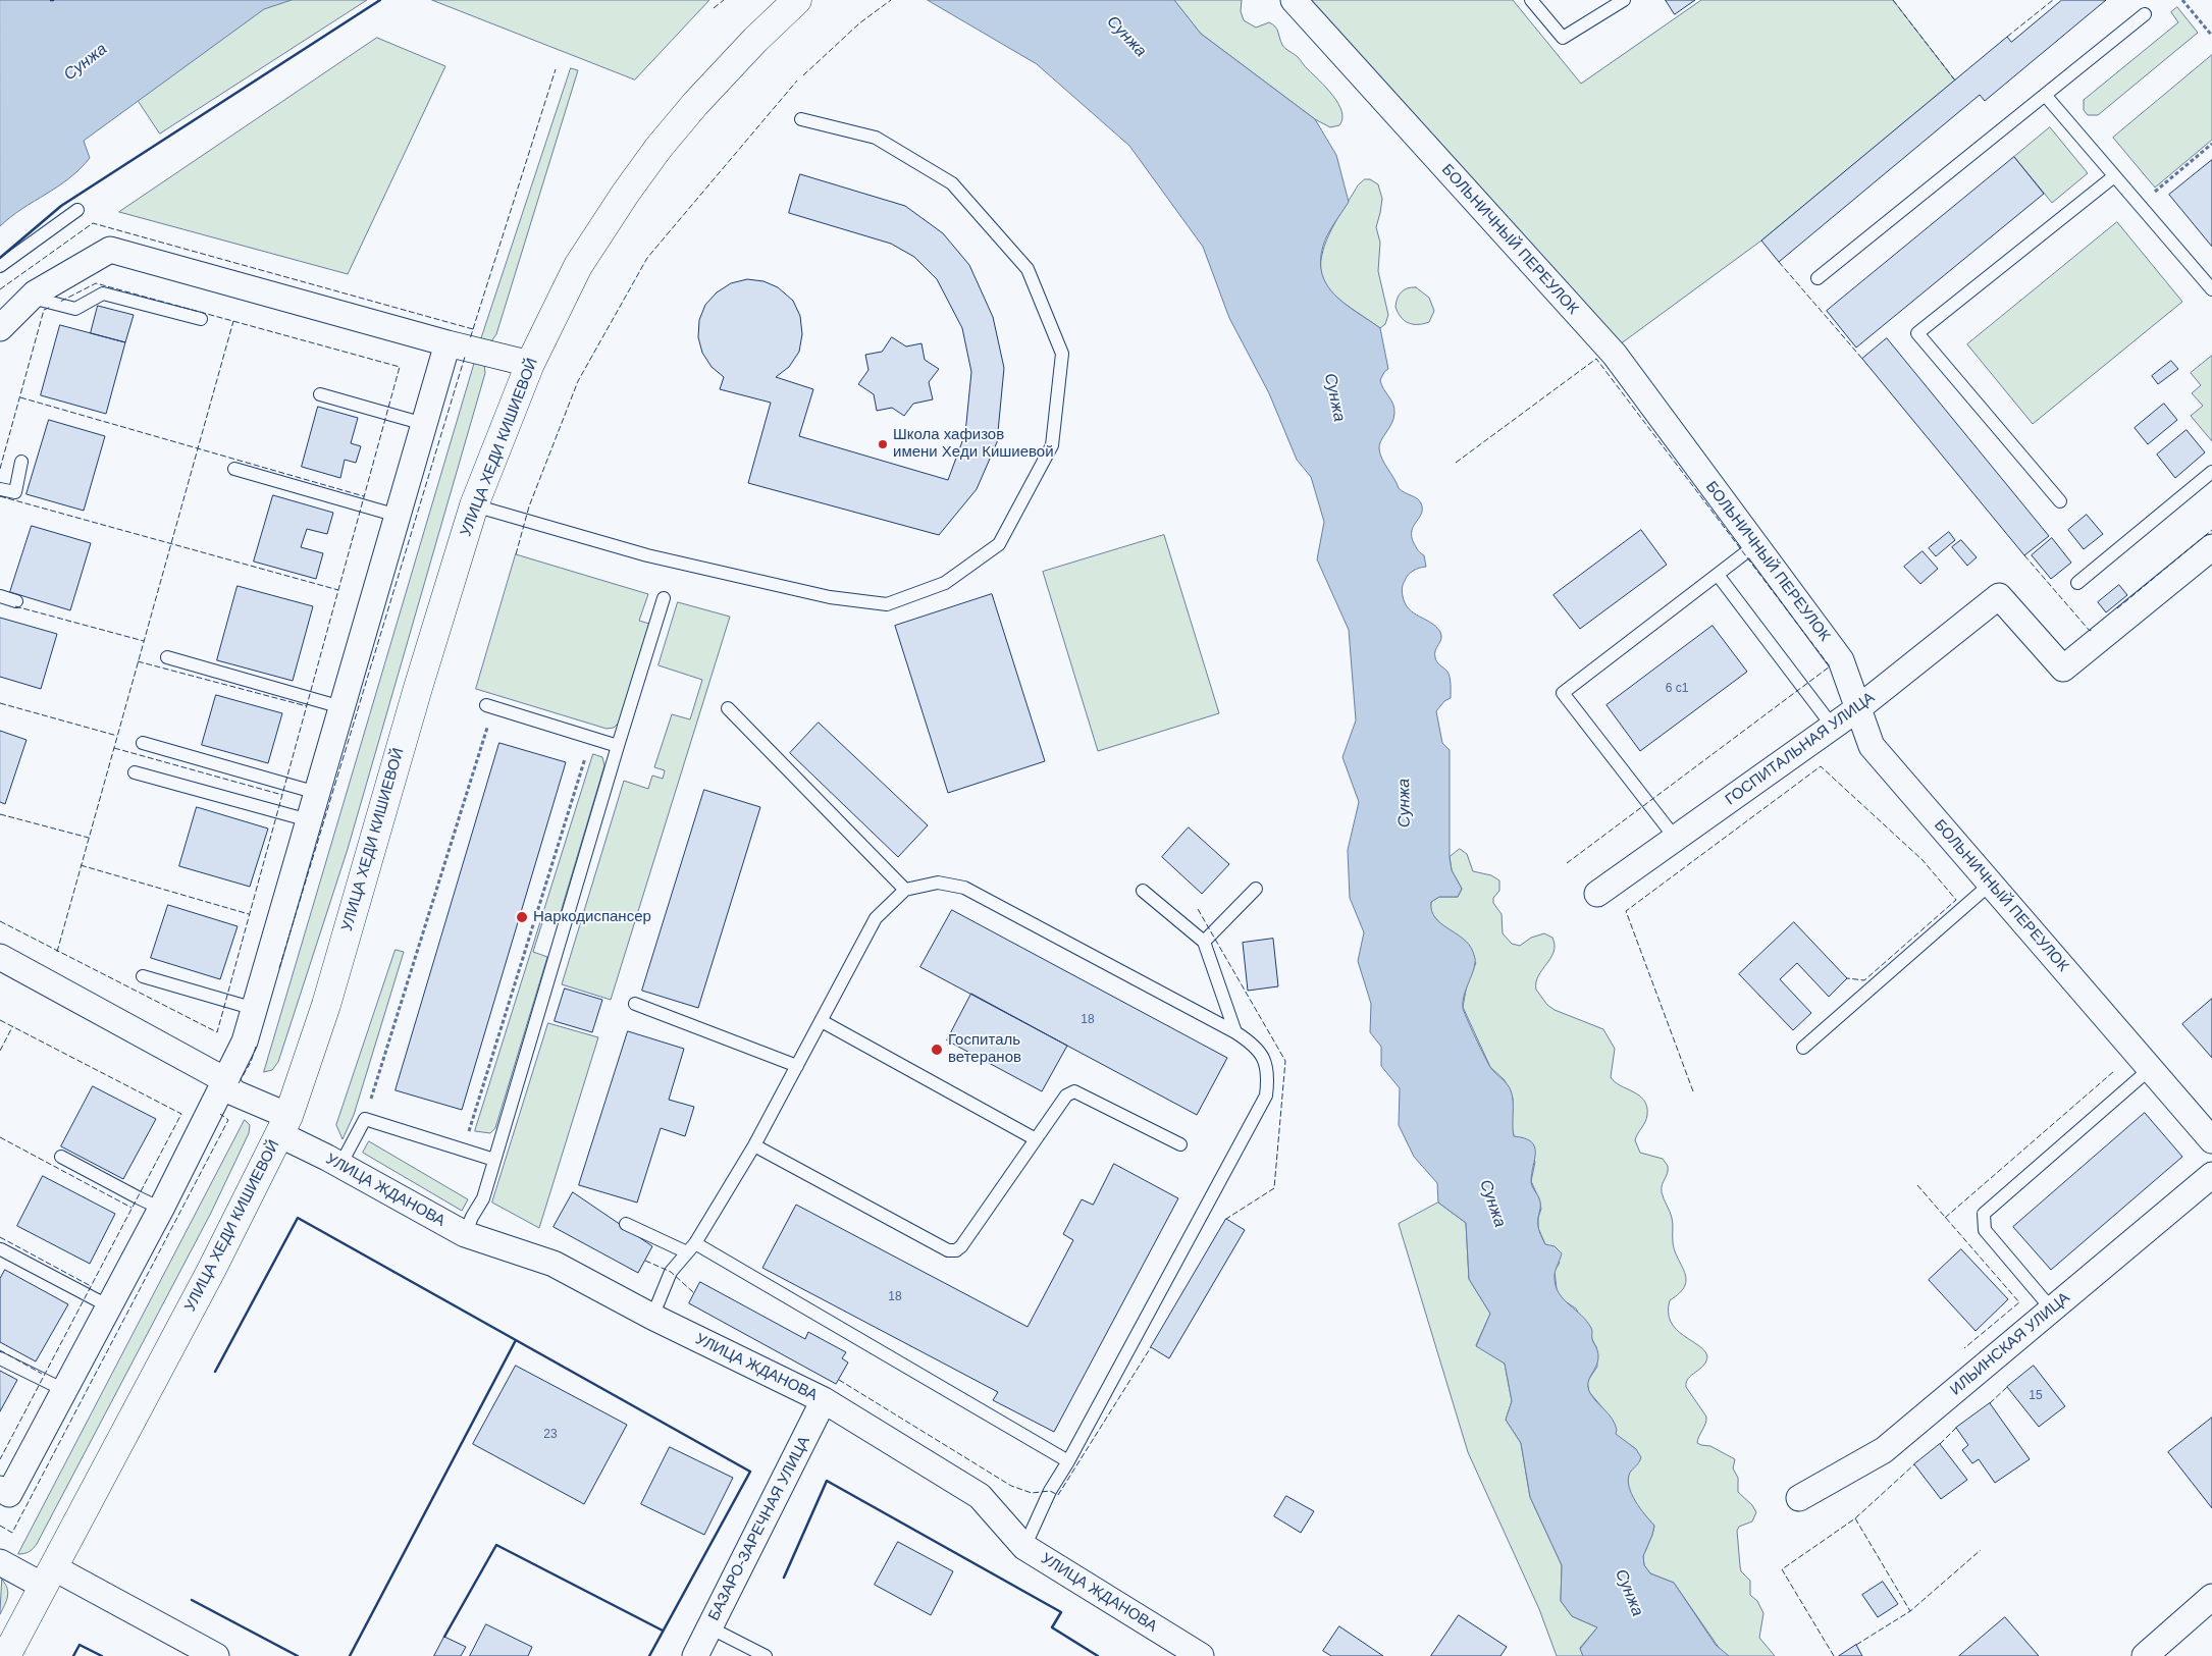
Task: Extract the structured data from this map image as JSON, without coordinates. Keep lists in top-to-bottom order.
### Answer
{
  "streets": {
    "main road": ["УЛИЦА ХЕДИ КИШИЕВОЙ"],
    "street": [
      "БОЛЬНИЧНЫЙ ПЕРЕУЛОК",
      "ГОСПИТАЛЬНАЯ УЛИЦА",
      "УЛИЦА ЖДАНОВА",
      "ИЛЬИНСКАЯ УЛИЦА",
      "БАЗАРО-ЗАРЕЧНАЯ УЛИЦА"
    ]
  },
  "crossings": [
    ["БОЛЬНИЧНЫЙ ПЕРЕУЛОК", "ГОСПИТАЛЬНАЯ УЛИЦА"],
    ["УЛИЦА ХЕДИ КИШИЕВОЙ", "УЛИЦА ЖДАНОВА"],
    ["УЛИЦА ЖДАНОВА", "БАЗАРО-ЗАРЕЧНАЯ УЛИЦА"]
  ],
  "water": ["Сунжа"],
  "places": ["Школа хафизов имени Хеди Кишиевой", "Наркодиспансер", "Госпиталь ветеранов"],
  "house_numbers": [
    "6 с1",
    "18",
    "18",
    "15",
    "23"
  ]
}
